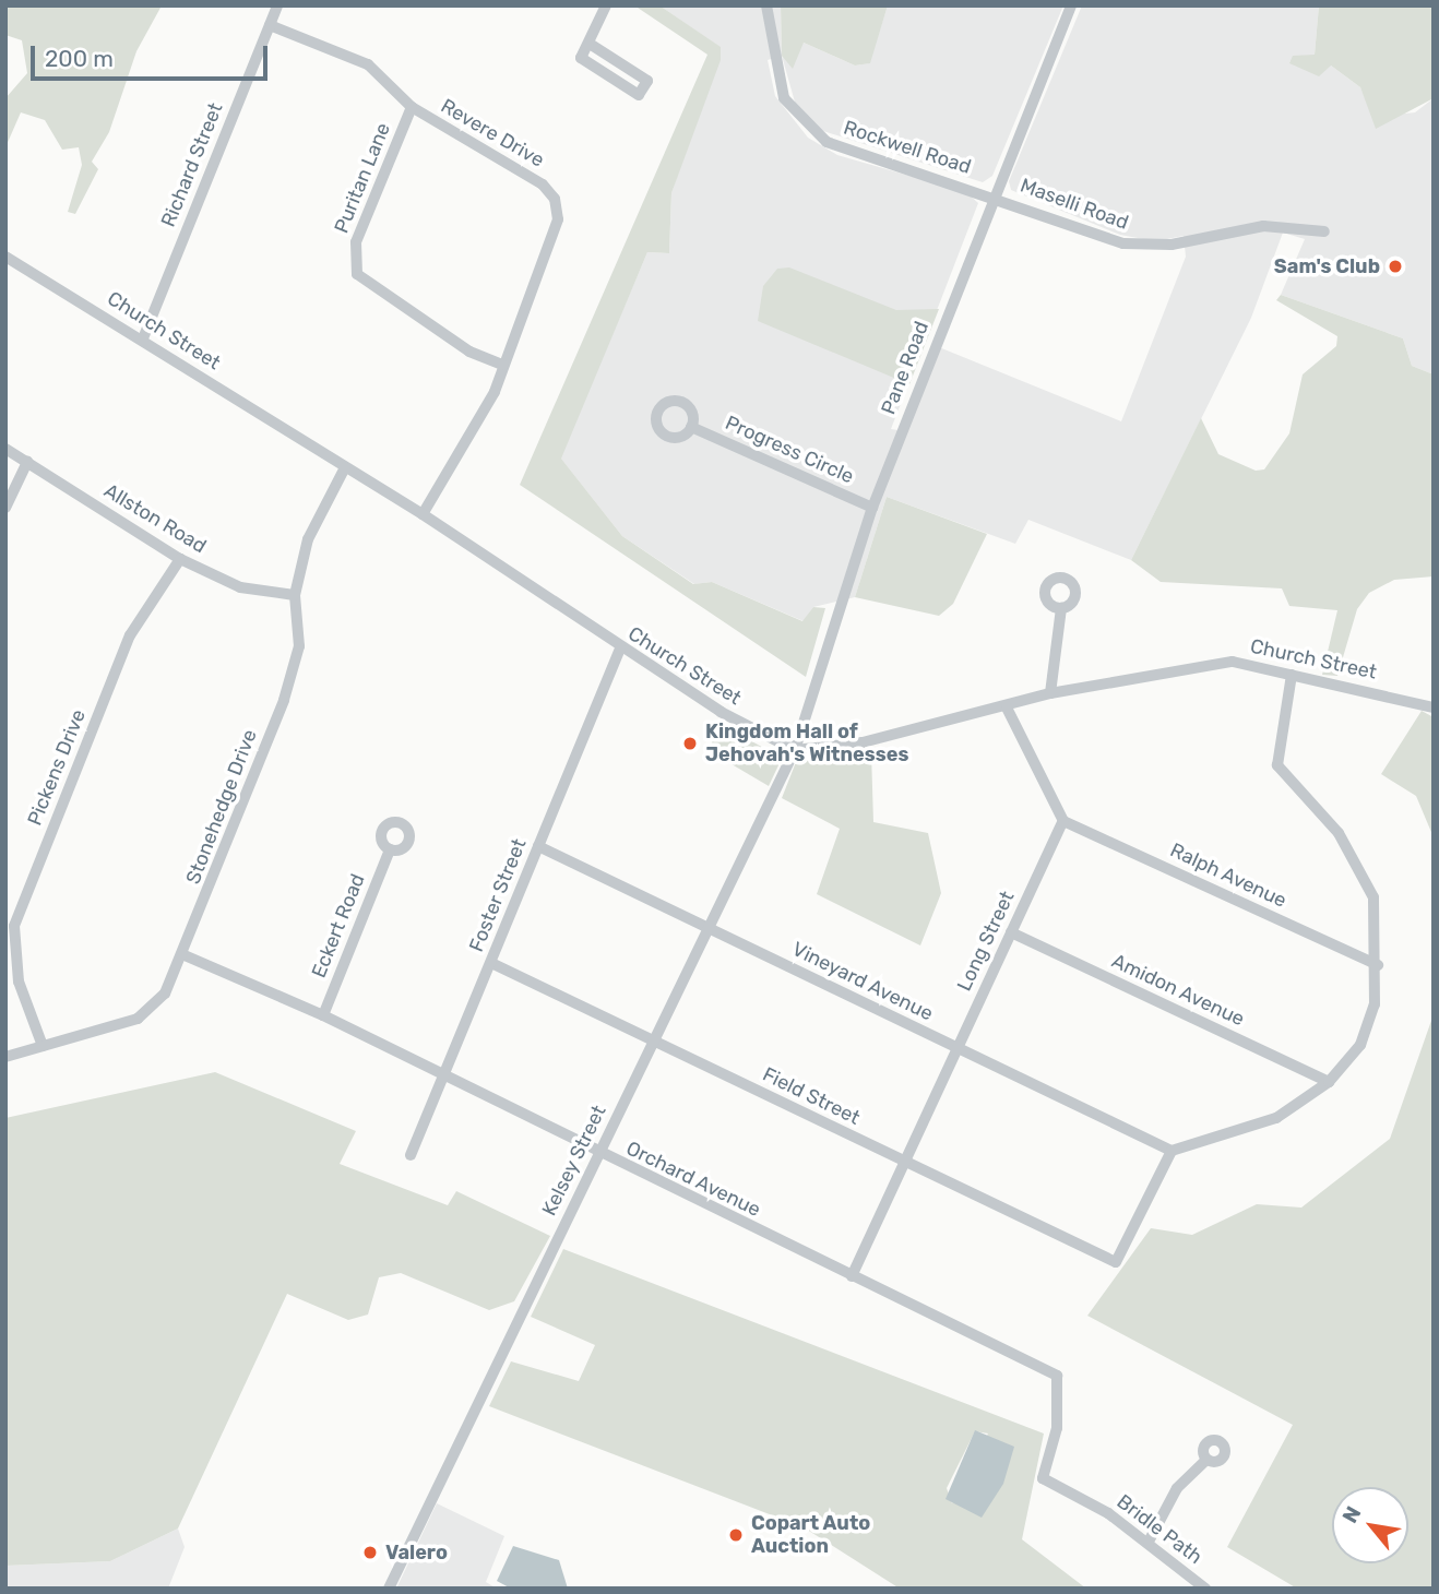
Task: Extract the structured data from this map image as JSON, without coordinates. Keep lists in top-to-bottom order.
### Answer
{
  "streets": {
    "street": [
      "Revere Drive",
      "Rockwell Road",
      "Richard Street",
      "Puritan Lane",
      "Maselli Road",
      "Church Street",
      "Pane Road",
      "Progress Circle",
      "Allston Road",
      "Pickens Drive",
      "Stonehedge Drive",
      "Ralph Avenue",
      "Foster Street",
      "Eckert Road",
      "Long Street",
      "Vineyard Avenue",
      "Amidon Avenue",
      "Field Street",
      "Kelsey Street",
      "Orchard Avenue",
      "Bridle Path"
    ]
  },
  "crossings": [
    ["Revere Drive", "Richard Street"],
    ["Revere Drive", "Puritan Lane"],
    ["Revere Drive", "Church Street"],
    ["Rockwell Road", "Maselli Road"],
    ["Rockwell Road", "Pane Road"],
    ["Richard Street", "Church Street"],
    ["Maselli Road", "Pane Road"],
    ["Church Street", "Pane Road"],
    ["Church Street", "Stonehedge Drive"],
    ["Church Street", "Foster Street"],
    ["Church Street", "Kelsey Street"],
    ["Pane Road", "Progress Circle"],
    ["Pane Road", "Kelsey Street"],
    ["Allston Road", "Pickens Drive"],
    ["Allston Road", "Stonehedge Drive"],
    ["Pickens Drive", "Stonehedge Drive"],
    ["Stonehedge Drive", "Orchard Avenue"],
    ["Ralph Avenue", "Long Street"],
    ["Foster Street", "Vineyard Avenue"],
    ["Foster Street", "Field Street"],
    ["Foster Street", "Orchard Avenue"],
    ["Eckert Road", "Orchard Avenue"],
    ["Long Street", "Vineyard Avenue"],
    ["Long Street", "Amidon Avenue"],
    ["Long Street", "Field Street"],
    ["Long Street", "Orchard Avenue"],
    ["Vineyard Avenue", "Field Street"],
    ["Vineyard Avenue", "Kelsey Street"],
    ["Field Street", "Kelsey Street"],
    ["Kelsey Street", "Orchard Avenue"],
    ["Orchard Avenue", "Bridle Path"]
  ],
  "places": [
    "Sam's Club",
    "Kingdom Hall of Jehovah's Witnesses",
    "Copart Auto Auction",
    "Valero"
  ],
  "scale_bar": "200 m",
  "north": "top left"
}
